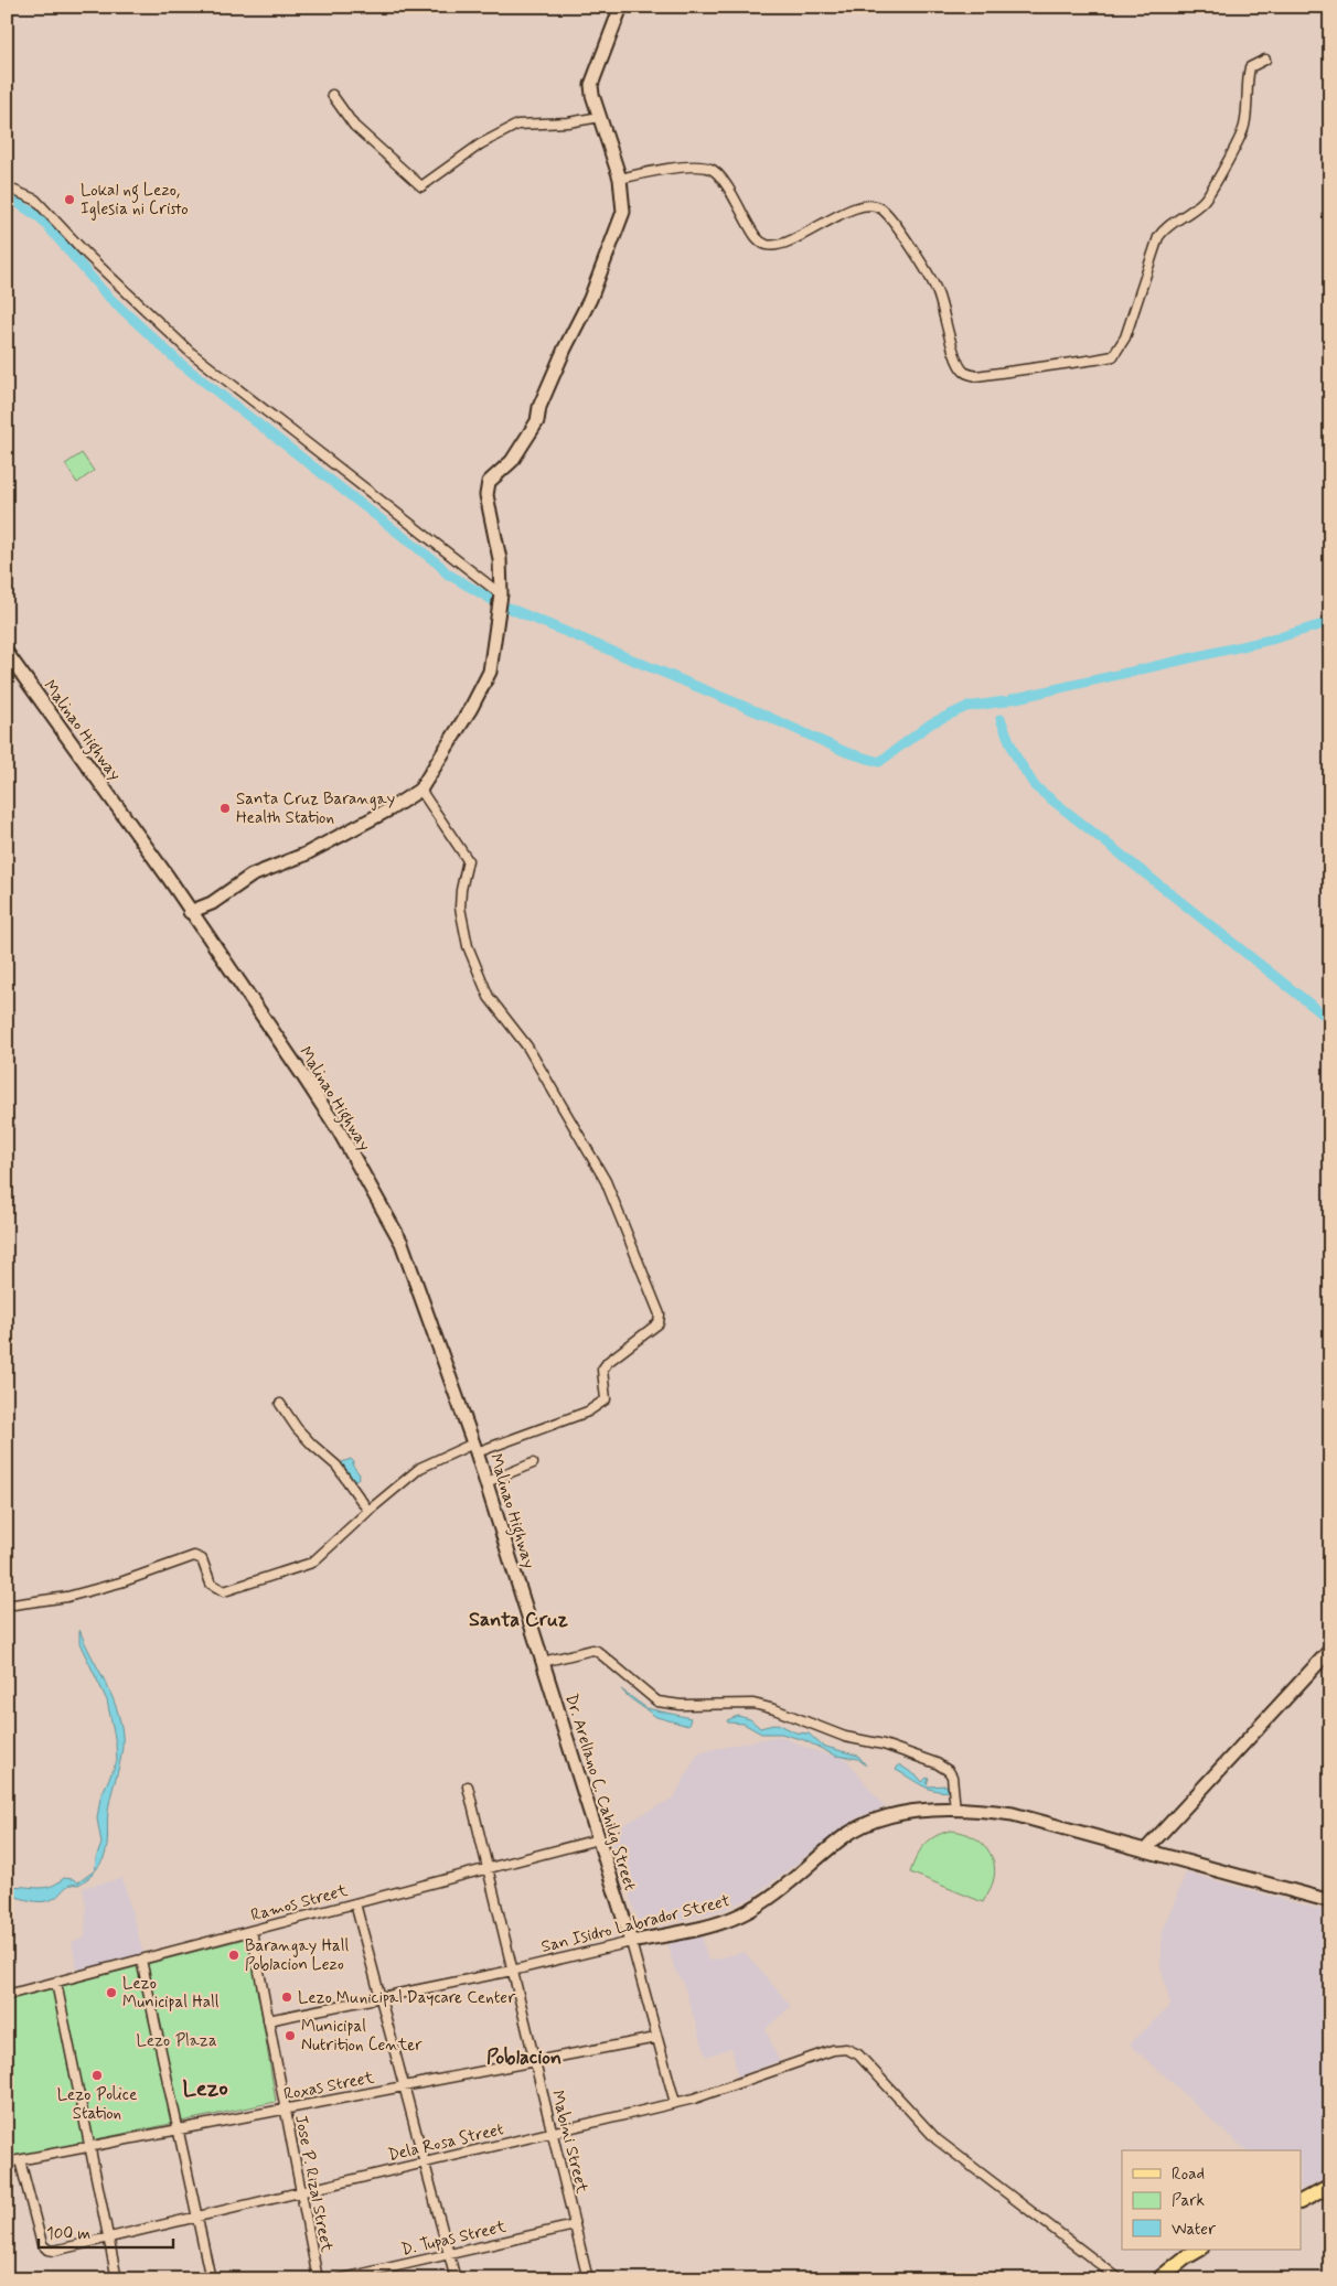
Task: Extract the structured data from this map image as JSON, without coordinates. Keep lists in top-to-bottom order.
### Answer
{
  "streets": {
    "main road": ["Malinao Highway", "Dr. Arellano C. Cahilig Street", "San Isidro Labrador Street"],
    "street": [
      "Ramos Street",
      "Roxas Street",
      "Dela Rosa Street",
      "Mabini Street",
      "Jose P. Rizal Street",
      "D. Tupas Street"
    ]
  },
  "crossings": [
    ["Malinao Highway", "Dr. Arellano C. Cahilig Street"],
    ["Dr. Arellano C. Cahilig Street", "Ramos Street"],
    ["Dr. Arellano C. Cahilig Street", "San Isidro Labrador Street"],
    ["Dr. Arellano C. Cahilig Street", "Roxas Street"],
    ["Dr. Arellano C. Cahilig Street", "Dela Rosa Street"],
    ["Ramos Street", "Mabini Street"],
    ["Ramos Street", "Jose P. Rizal Street"],
    ["San Isidro Labrador Street", "Mabini Street"],
    ["San Isidro Labrador Street", "Jose P. Rizal Street"],
    ["Roxas Street", "Dela Rosa Street"],
    ["Roxas Street", "Mabini Street"],
    ["Roxas Street", "Jose P. Rizal Street"],
    ["Dela Rosa Street", "Mabini Street"],
    ["Dela Rosa Street", "Jose P. Rizal Street"],
    ["Mabini Street", "D. Tupas Street"]
  ],
  "districts": ["Santa Cruz", "Poblacion", "Lezo"],
  "parks": ["Lezo Plaza"],
  "places": [
    "Lokal ng Lezo, Iglesia ni Cristo",
    "Santa Cruz Barangay Health Station",
    "Barangay Hall Poblacion Lezo",
    "Lezo Municipal Hall",
    "Lezo Municipal Daycare Center",
    "Municipal Nutrition Center",
    "Lezo Police Station"
  ],
  "legend": ["Road", "Park", "Water"],
  "scale_bar": "100 m"
}
